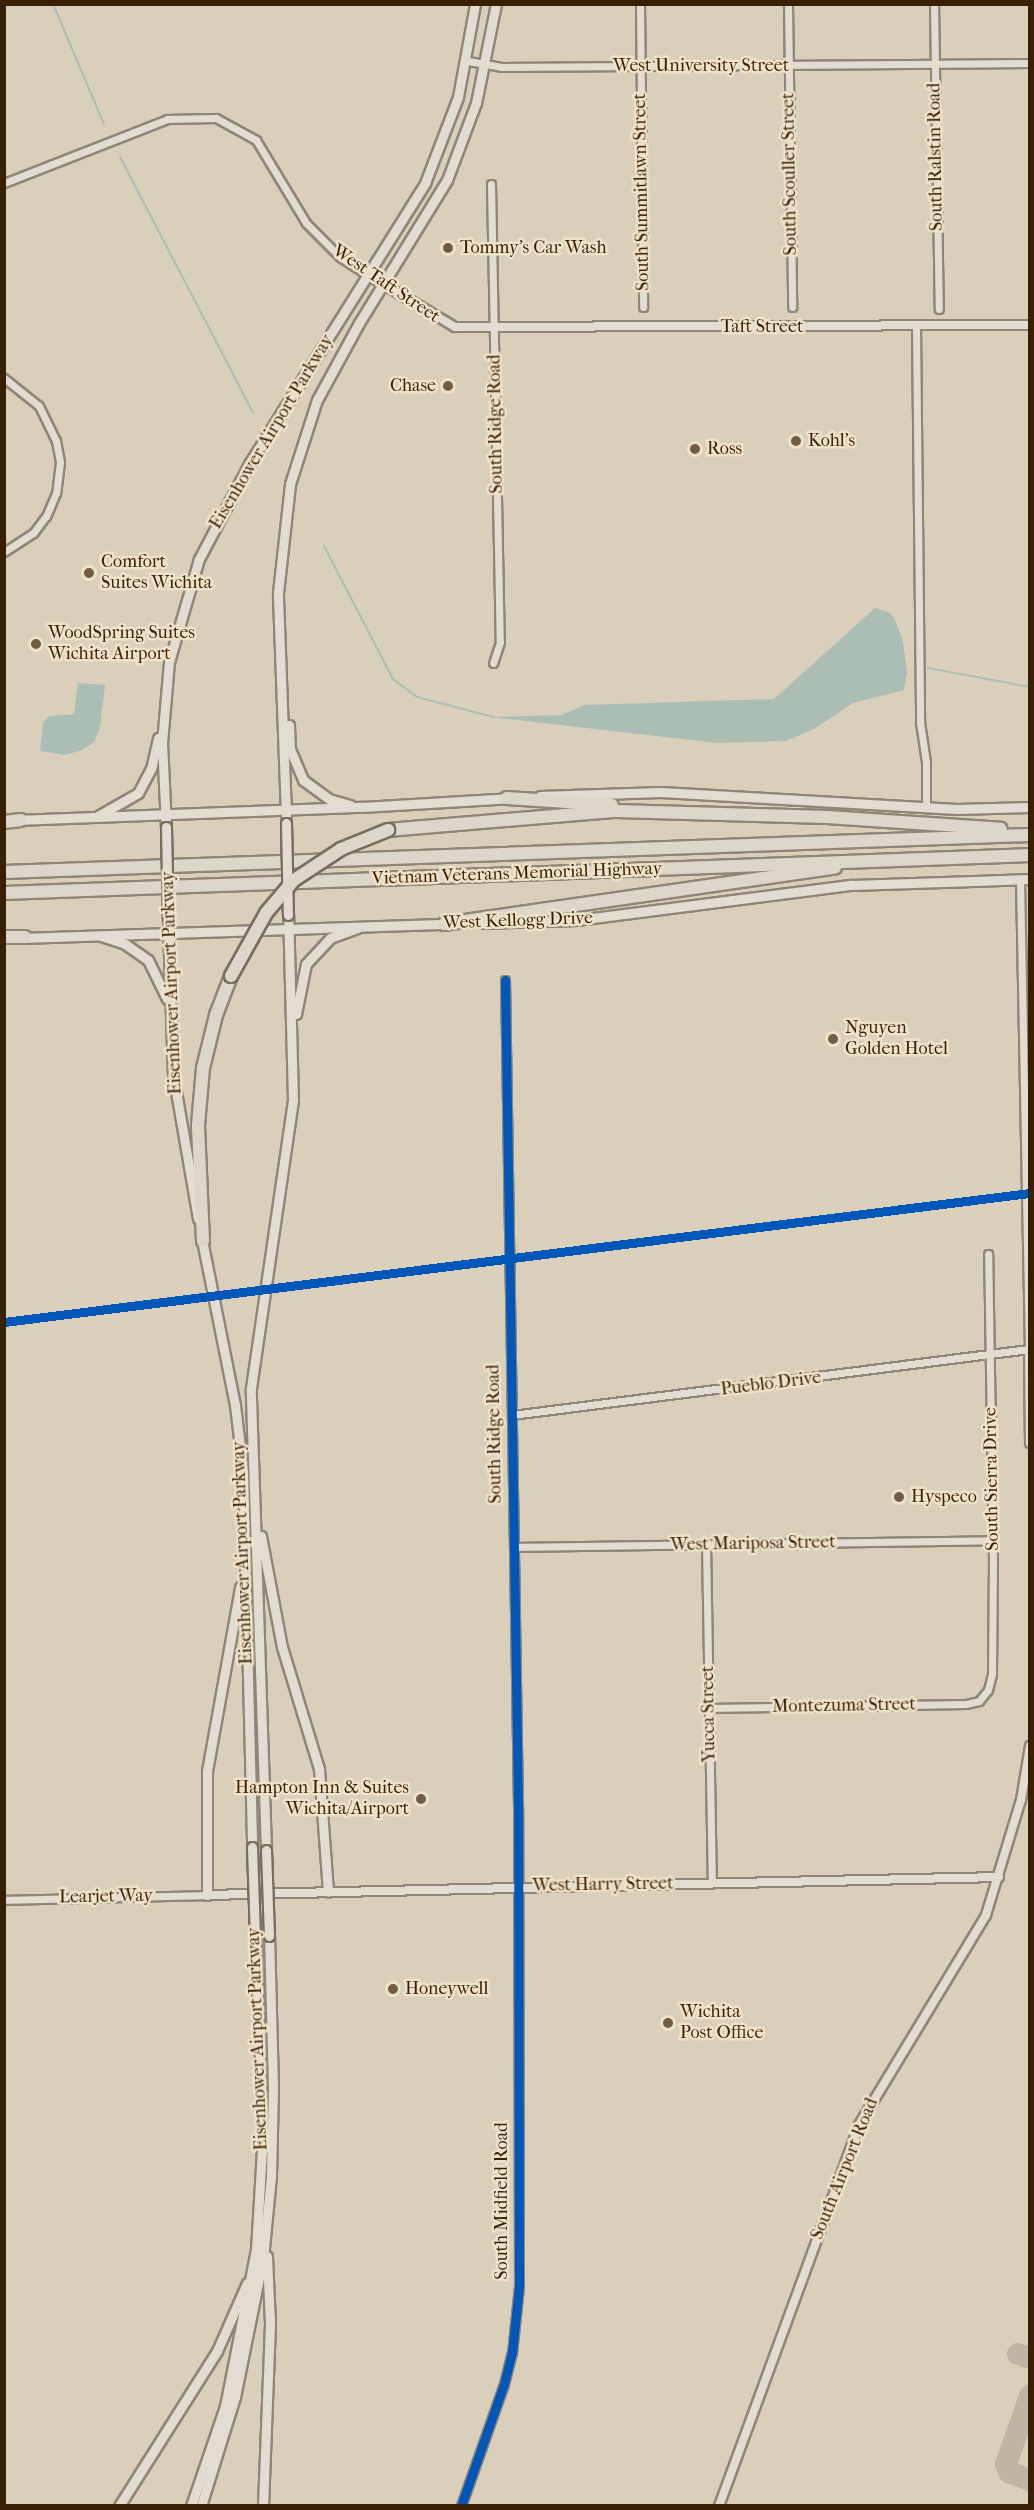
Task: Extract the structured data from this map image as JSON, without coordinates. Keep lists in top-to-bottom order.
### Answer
{
  "streets": {
    "highway": ["Vietnam Veterans Memorial Highway"],
    "main road": ["Eisenhower Airport Parkway", "West Kellogg Drive"],
    "street": [
      "West University Street",
      "South Ralstin Road",
      "South Scouller Street",
      "South Summitlawn Street",
      "West Taft Street",
      "Taft Street",
      "South Ridge Road",
      "Pueblo Drive",
      "South Sierra Drive",
      "West Mariposa Street",
      "Montezuma Street",
      "Yucca Street",
      "West Harry Street",
      "Learjet Way",
      "South Airport Road",
      "South Midfield Road"
    ]
  },
  "crossings": [
    ["West University Street", "South Ralstin Road"],
    ["West University Street", "South Scouller Street"],
    ["West University Street", "South Summitlawn Street"],
    ["West University Street", "Eisenhower Airport Parkway"],
    ["West Taft Street", "Taft Street"],
    ["West Taft Street", "South Ridge Road"],
    ["West Taft Street", "Eisenhower Airport Parkway"],
    ["Taft Street", "South Ridge Road"],
    ["South Ridge Road", "Pueblo Drive"],
    ["South Ridge Road", "West Mariposa Street"],
    ["South Ridge Road", "West Harry Street"],
    ["South Ridge Road", "South Midfield Road"],
    ["Eisenhower Airport Parkway", "West Kellogg Drive"],
    ["Pueblo Drive", "South Sierra Drive"],
    ["South Sierra Drive", "West Mariposa Street"],
    ["South Sierra Drive", "Montezuma Street"],
    ["West Mariposa Street", "Yucca Street"],
    ["Montezuma Street", "Yucca Street"],
    ["Yucca Street", "West Harry Street"],
    ["West Harry Street", "Learjet Way"],
    ["West Harry Street", "South Airport Road"],
    ["West Harry Street", "South Midfield Road"]
  ],
  "places": [
    "Tommy's Car Wash",
    "Chase",
    "Kohl's",
    "Ross",
    "Comfort Suites Wichita",
    "WoodSpring Suites Wichita Airport",
    "Nguyen Golden Hotel",
    "Hyspeco",
    "Hampton Inn & Suites Wichita/Airport",
    "Honeywell",
    "Wichita Post Office"
  ]
}
